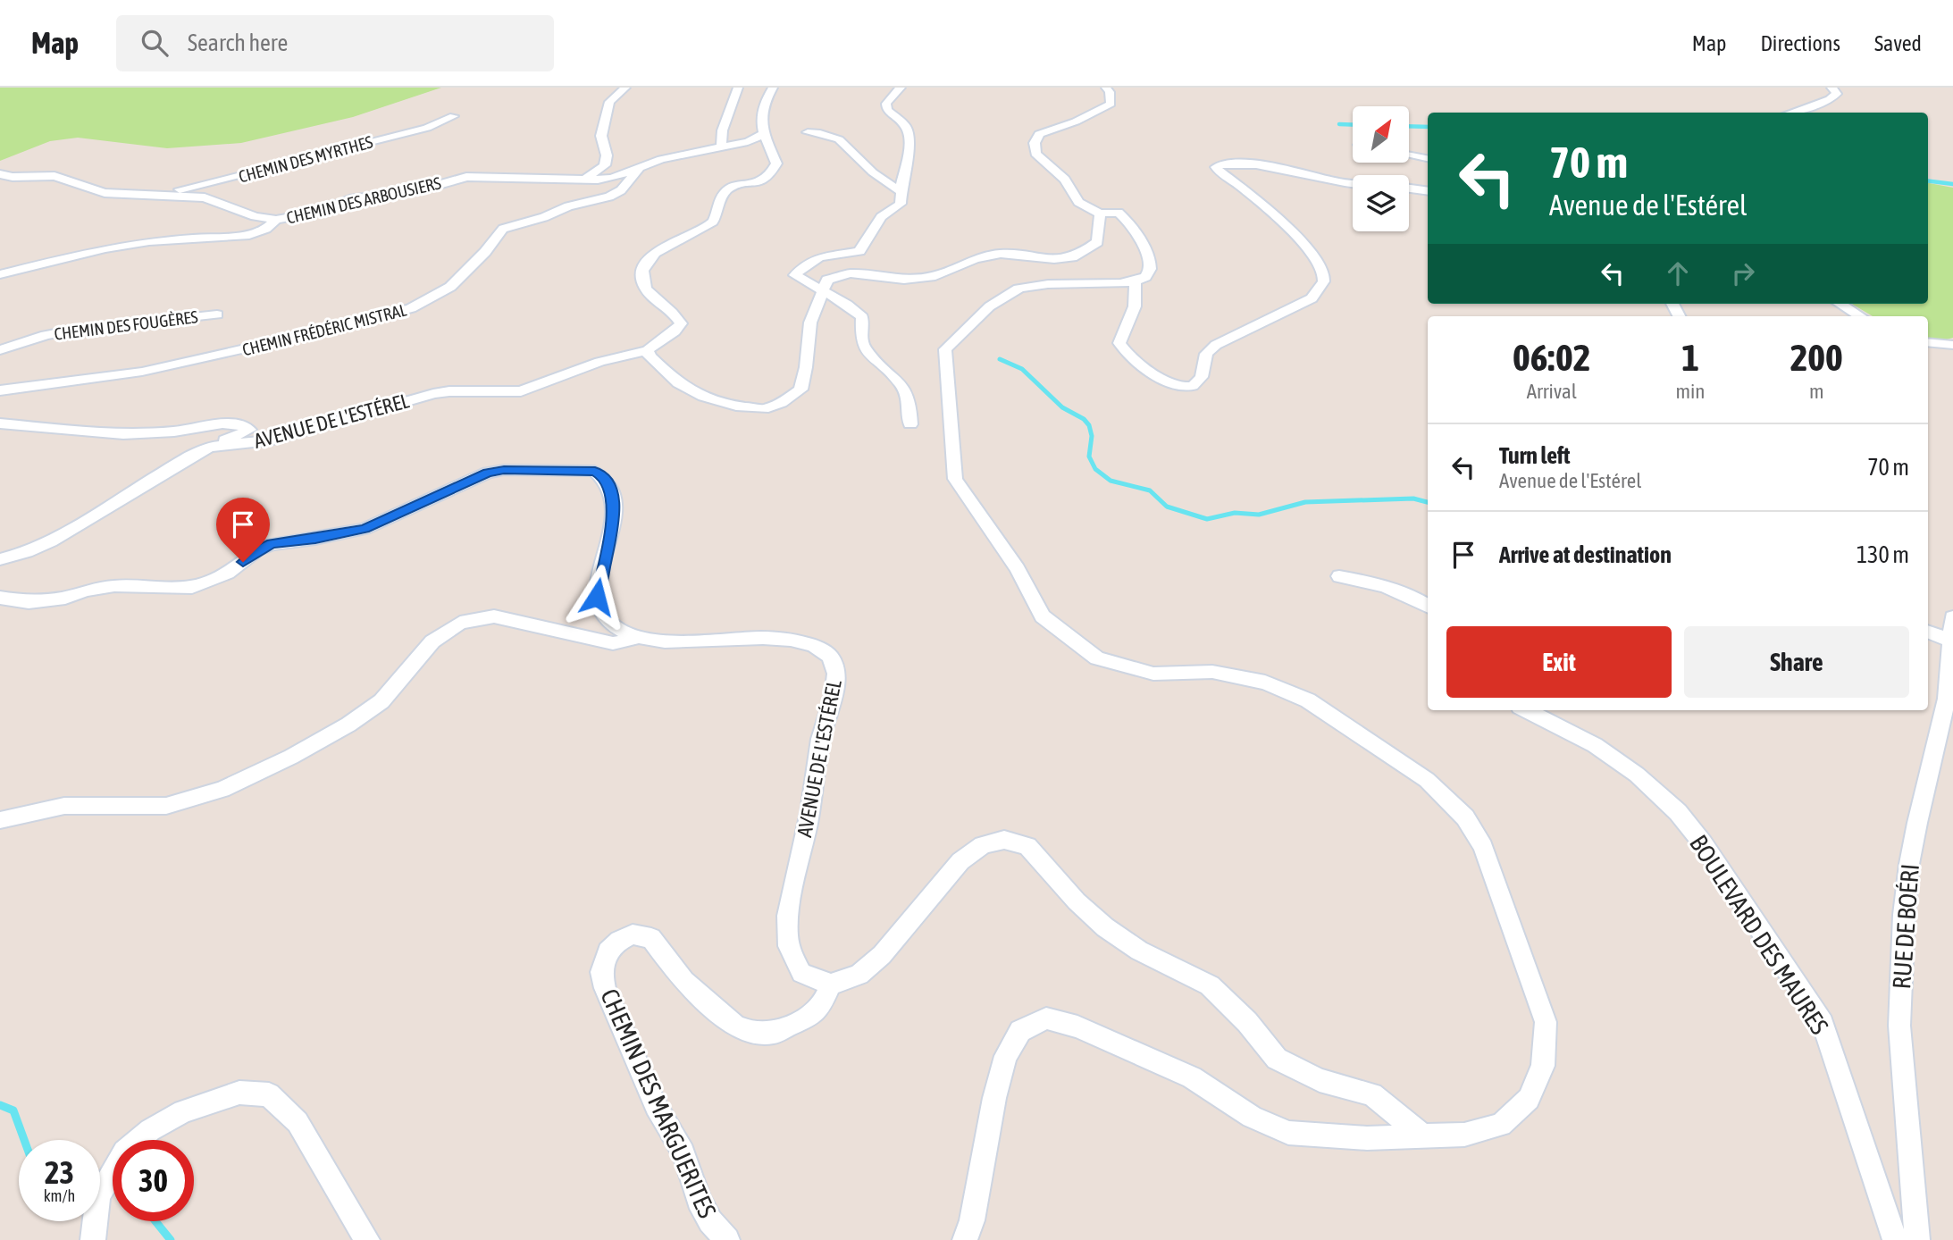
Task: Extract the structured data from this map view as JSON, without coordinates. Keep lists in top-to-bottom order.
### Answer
{
  "streets": {
    "street": [
      "CHEMIN DES MYRTHES",
      "CHEMIN DES ARBOUSIERS",
      "CHEMIN DES FOUGÈRES",
      "CHEMIN FRÉDÉRIC MISTRAL",
      "AVENUE DE L'ESTÉREL",
      "RUE DE BOÉRI",
      "BOULEVARD DES MAURES",
      "CHEMIN DES MARGUERITES"
    ]
  },
  "crossings": [
    ["CHEMIN DES MYRTHES", "CHEMIN DES ARBOUSIERS"],
    ["CHEMIN DES ARBOUSIERS", "CHEMIN FRÉDÉRIC MISTRAL"],
    ["AVENUE DE L'ESTÉREL", "CHEMIN DES MARGUERITES"]
  ],
  "north": "top right",
  "page": {
    "header": "Map",
    "search": "Search here",
    "nav": ["Map", "Directions", "Saved"],
    "turn": ["70 m", "Avenue de l'Estérel"],
    "eta": [
      "06:02",
      "Arrival",
      "1",
      "min",
      "200",
      "m"
    ],
    "list": [
      {
        "name": "Turn left",
        "note": "Avenue de l'Estérel",
        "value": "70 m"
      },
      {
        "name": "Arrive at destination",
        "value": "130 m"
      }
    ],
    "buttons": ["Exit", "Share"],
    "speed": "23 km/h",
    "limit": "30"
  }
}
